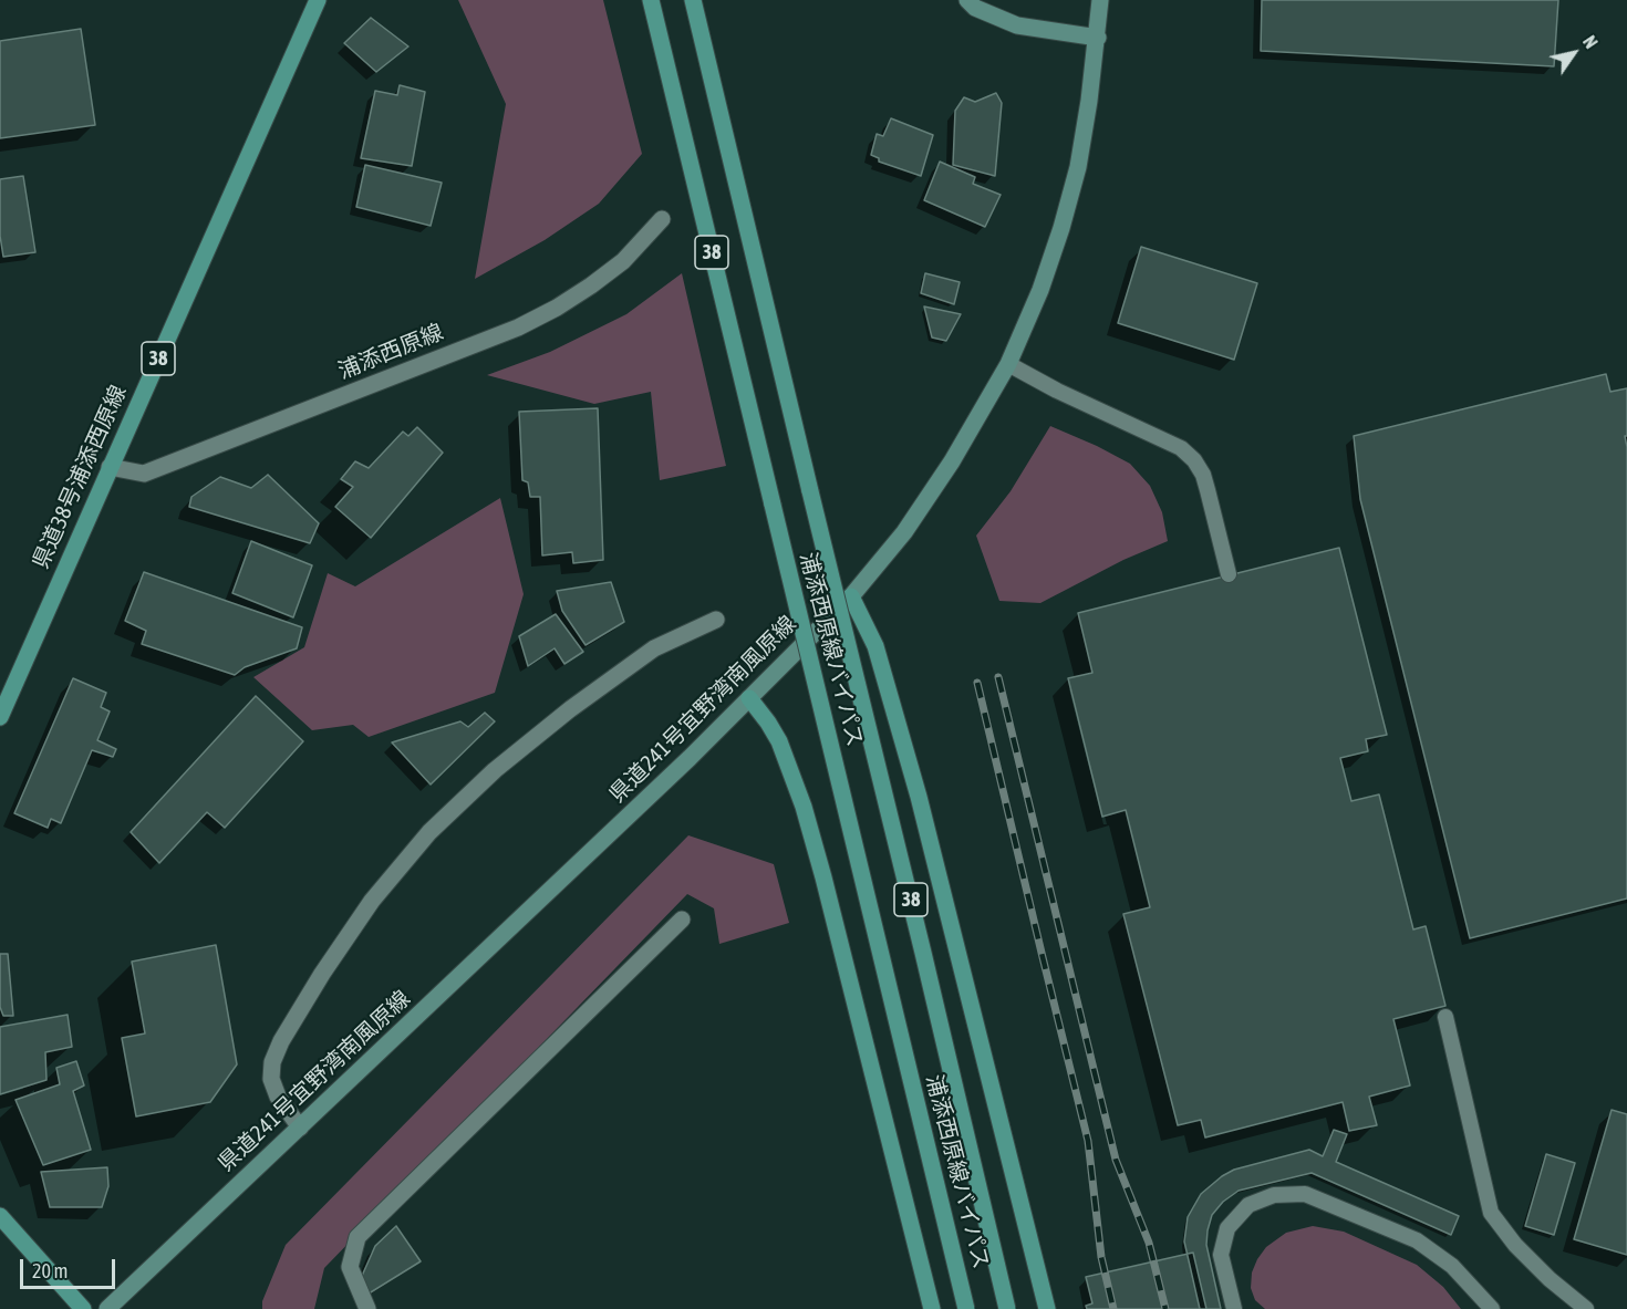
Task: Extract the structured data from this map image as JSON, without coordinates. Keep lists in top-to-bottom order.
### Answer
{
  "streets": {
    "main road": [
      "38",
      "県道38号浦添西原線",
      "浦添西原線バイパス",
      "県道241号宜野湾南風原線"
    ],
    "street": ["浦添西原線"]
  },
  "crossings": [
    ["浦添西原線", "県道38号浦添西原線"]
  ],
  "scale_bar": "20 m",
  "north": "top right"
}
